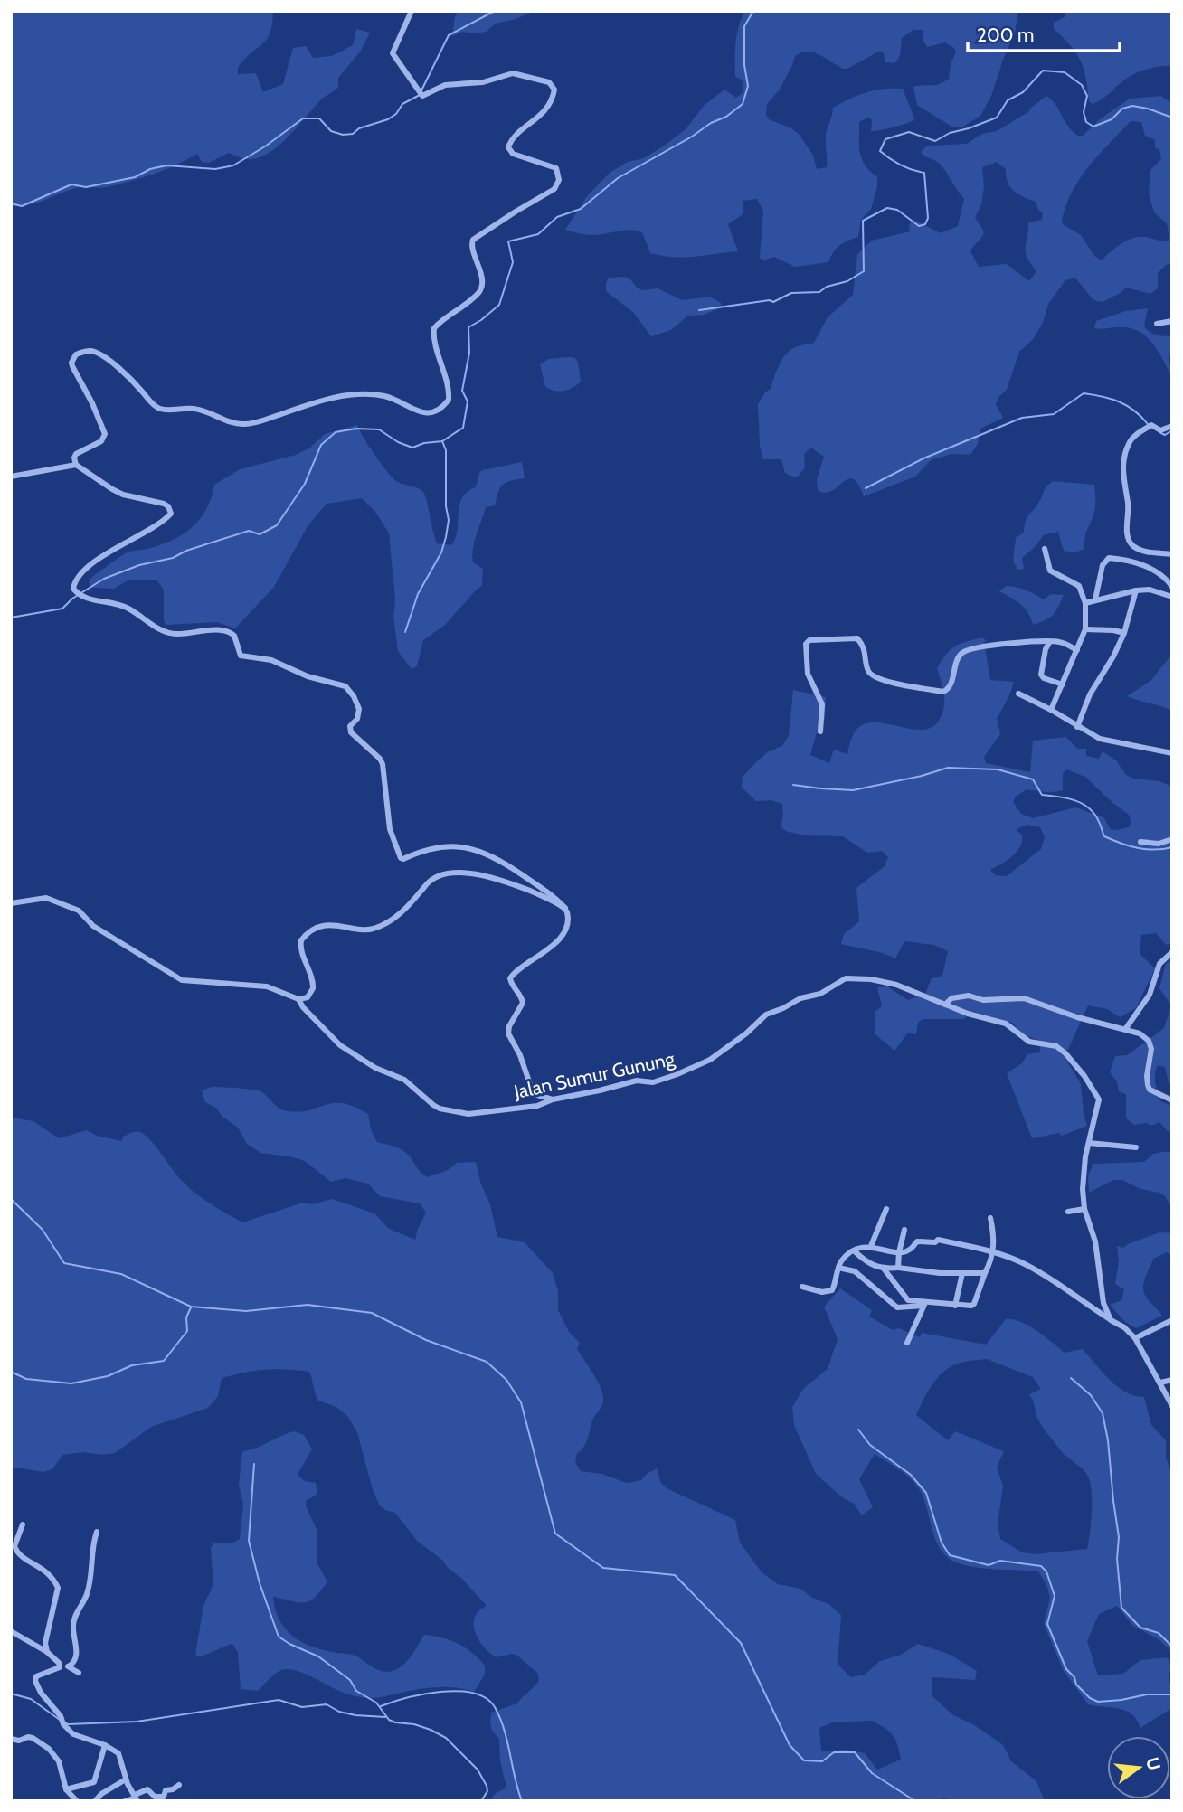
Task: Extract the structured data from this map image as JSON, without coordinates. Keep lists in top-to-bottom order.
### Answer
{
  "streets": {
    "street": ["Jalan Sumur Gunung"]
  },
  "scale_bar": "200 m",
  "north": "right"
}
